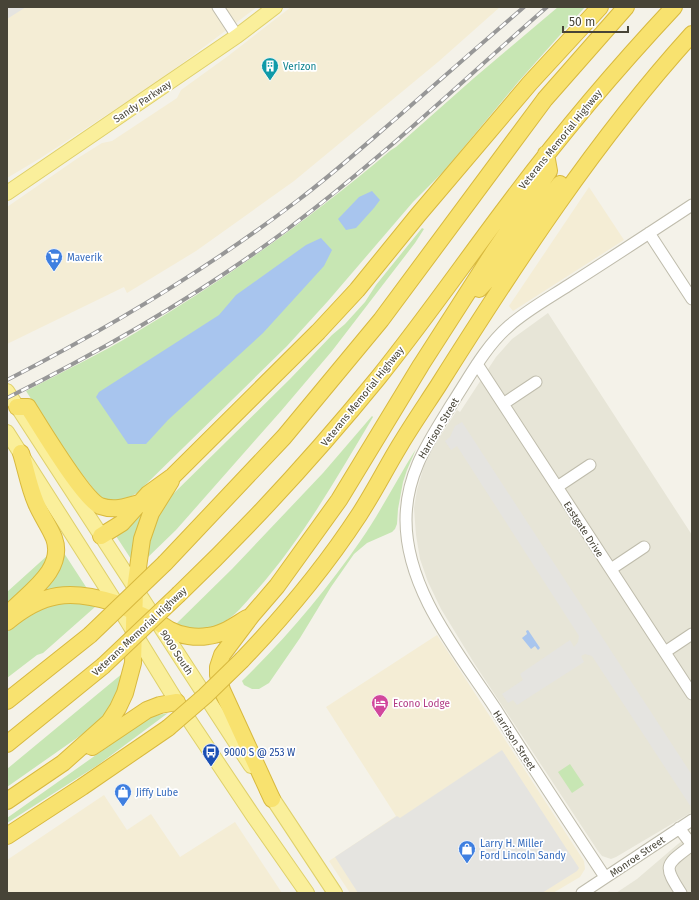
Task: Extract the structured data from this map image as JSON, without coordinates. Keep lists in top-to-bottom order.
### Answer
{
  "streets": {
    "highway": ["Veterans Memorial Highway"],
    "main road": ["Sandy Parkway", "9000 South"],
    "street": ["Harrison Street", "Eastgate Drive", "Monroe Street"]
  },
  "crossings": [
    ["Harrison Street", "Eastgate Drive"],
    ["Harrison Street", "Monroe Street"]
  ],
  "places": {
    "building": ["Verizon"],
    "supermarket": ["Maverik"],
    "hotel": ["Econo Lodge"],
    "bus stop": ["9000 S @ 253 W"],
    "shop": ["Jiffy Lube", "Larry H. Miller Ford Lincoln Sandy"]
  },
  "scale_bar": "50 m"
}
